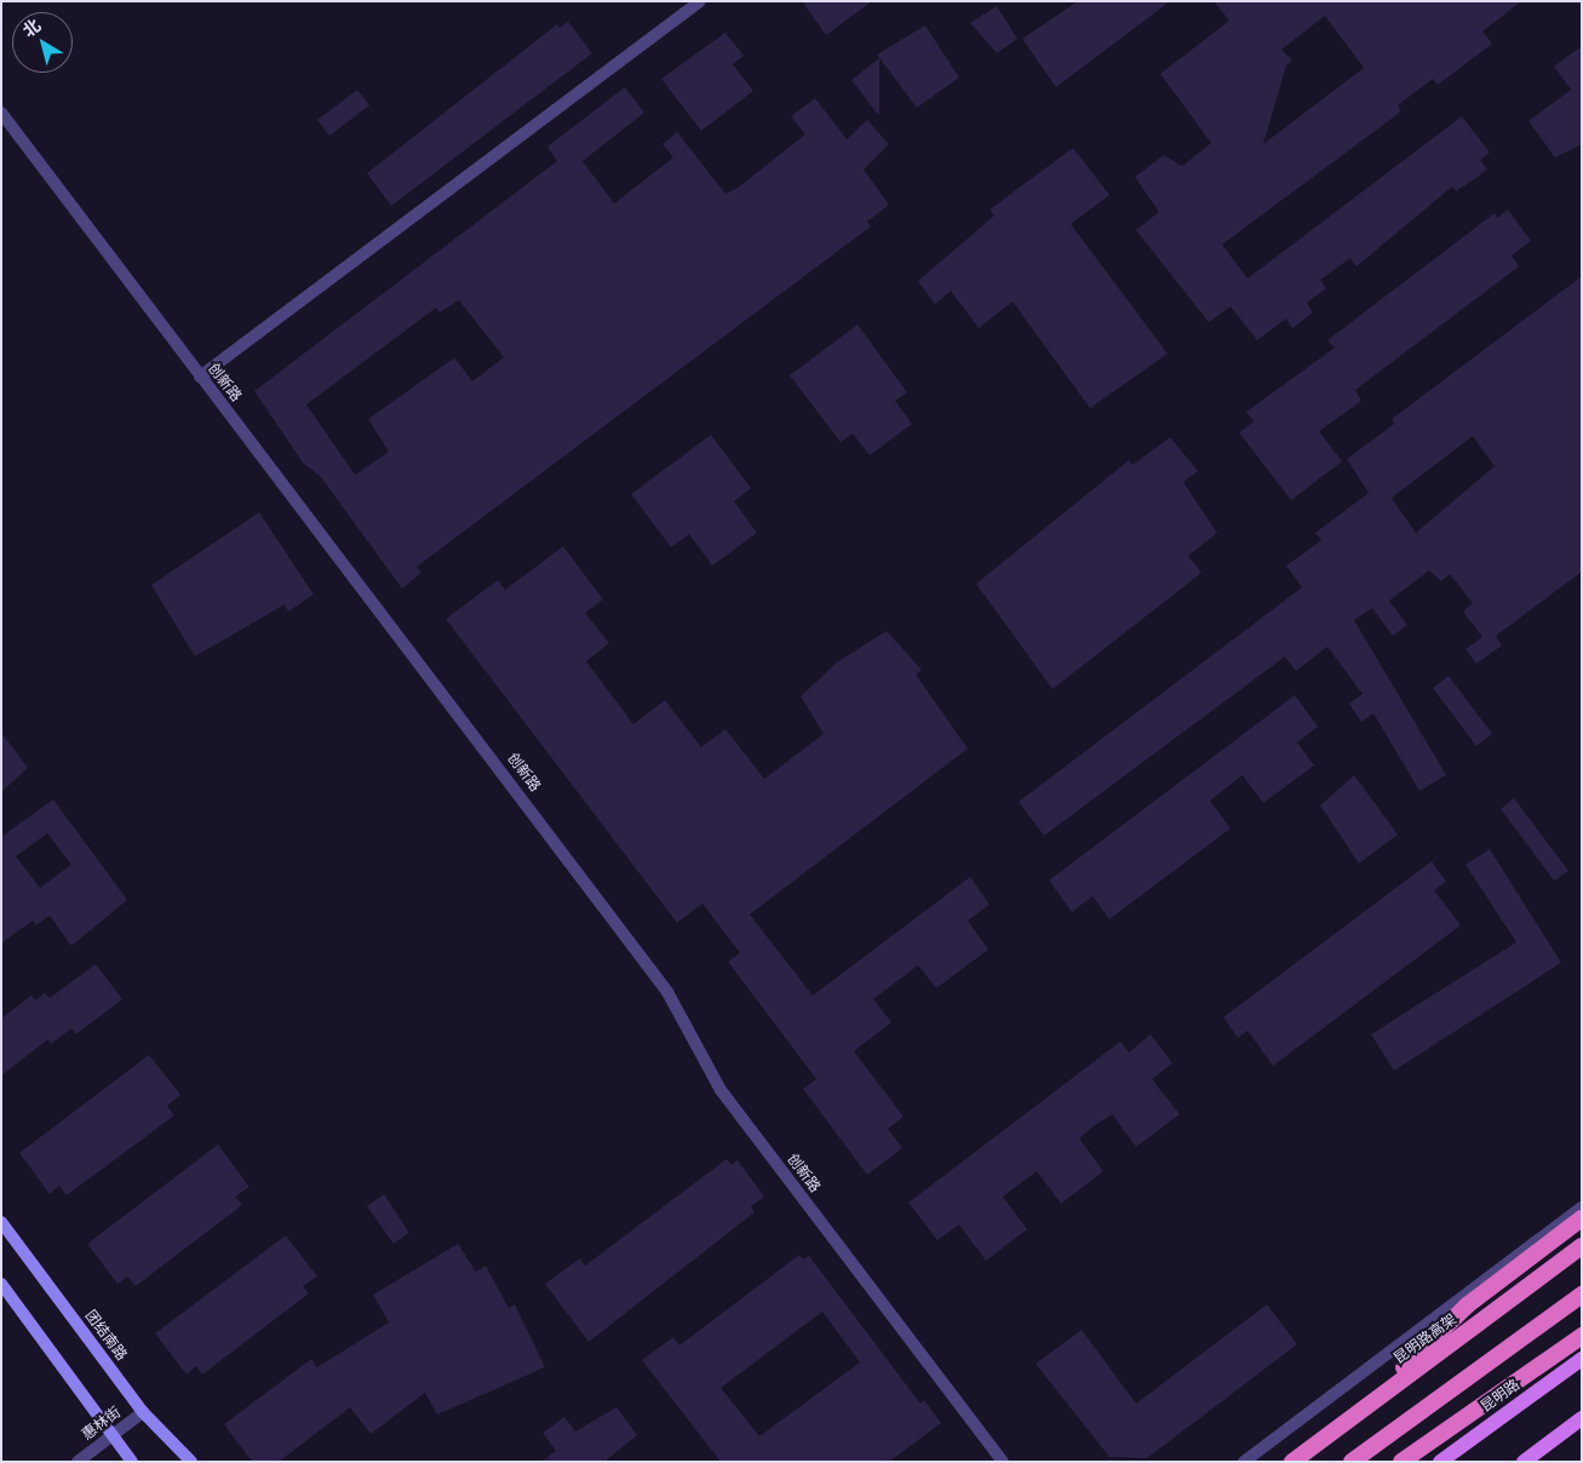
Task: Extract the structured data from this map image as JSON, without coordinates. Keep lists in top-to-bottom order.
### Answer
{
  "streets": {
    "highway": ["昆明路高架"],
    "main road": ["团结南路", "昆明路"],
    "street": ["创新路", "惠林街"]
  },
  "crossings": [
    ["团结南路", "惠林街"]
  ],
  "north": "top left"
}
